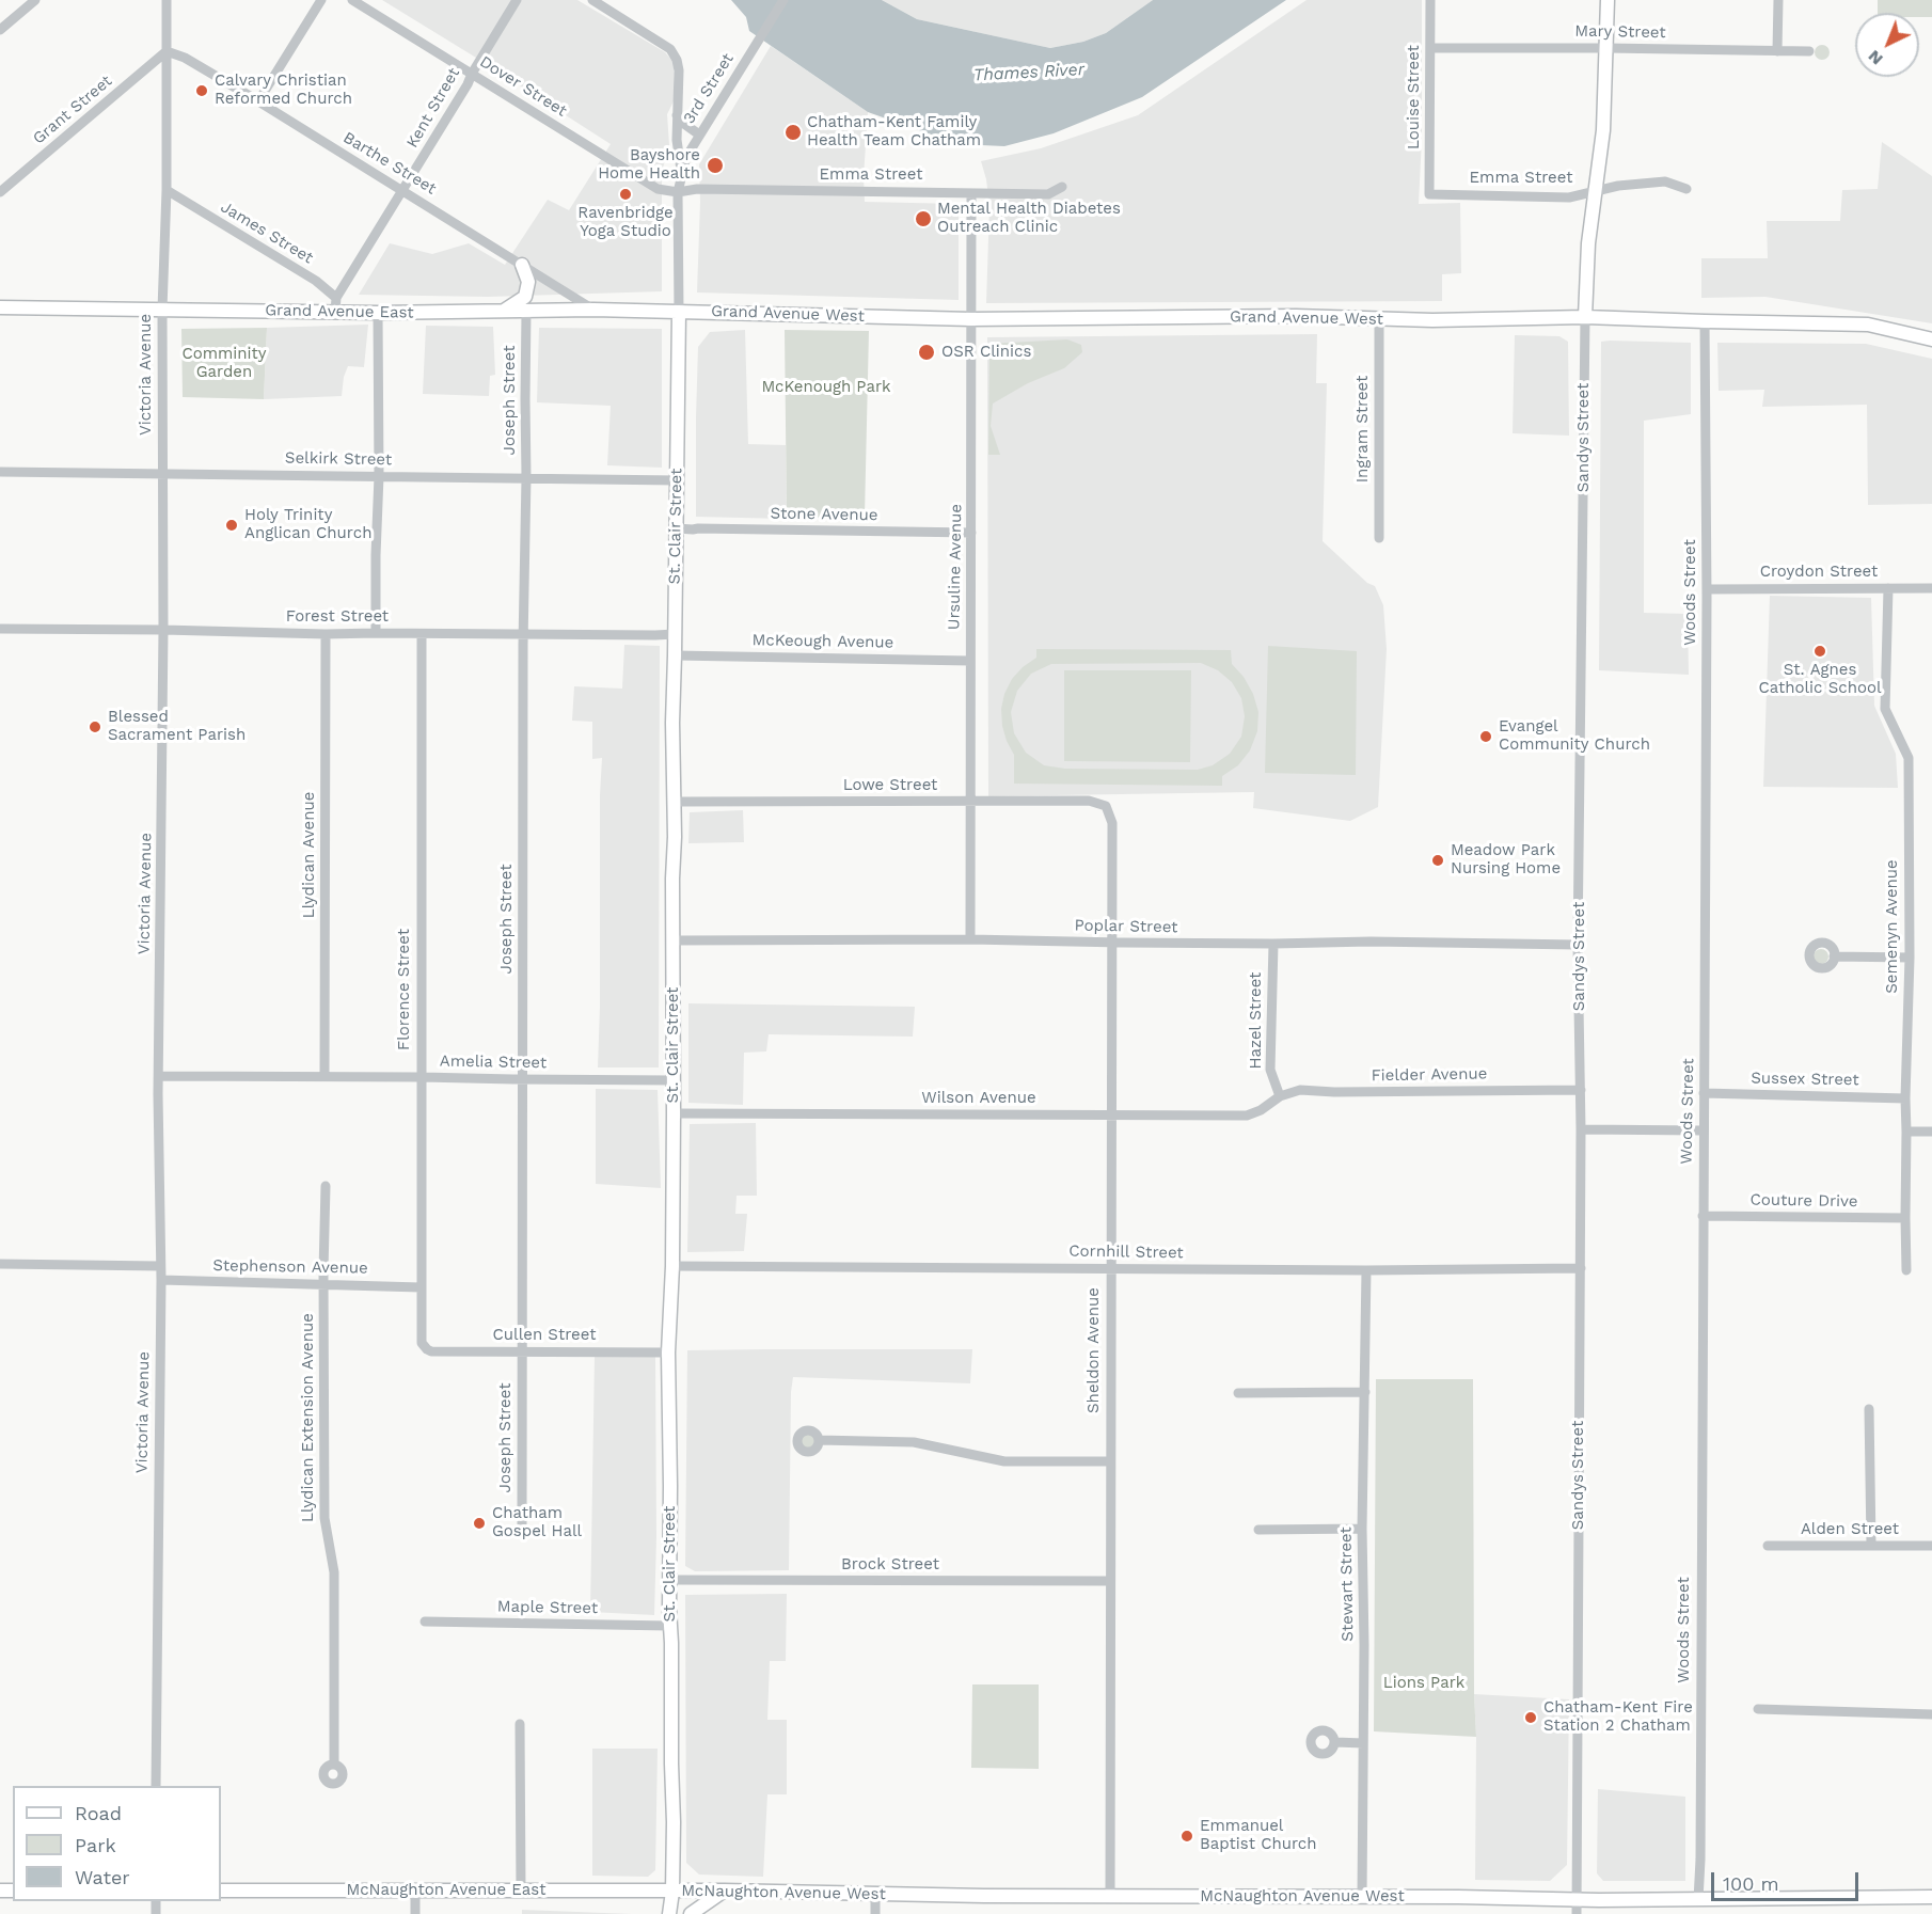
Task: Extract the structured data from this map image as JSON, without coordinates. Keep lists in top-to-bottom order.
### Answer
{
  "streets": {
    "main road": [
      "Grand Avenue East",
      "Grand Avenue West",
      "Sandys Street",
      "St. Clair Street",
      "McNaughton Avenue East",
      "McNaughton Avenue West"
    ],
    "street": [
      "Mary Street",
      "Dover Street",
      "3rd Street",
      "Louise Street",
      "Kent Street",
      "Grant Street",
      "Barthe Street",
      "Emma Street",
      "James Street",
      "Victoria Avenue",
      "Joseph Street",
      "Ingram Street",
      "Selkirk Street",
      "Stone Avenue",
      "Ursuline Avenue",
      "Croydon Street",
      "Woods Street",
      "Forest Street",
      "McKeough Avenue",
      "Lowe Street",
      "Llydican Avenue",
      "Poplar Street",
      "Semenyn Avenue",
      "Florence Street",
      "Hazel Street",
      "Amelia Street",
      "Fielder Avenue",
      "Sussex Street",
      "Wilson Avenue",
      "Couture Drive",
      "Cornhill Street",
      "Stephenson Avenue",
      "Cullen Street",
      "Sheldon Avenue",
      "Llydican Extension Avenue",
      "Alden Street",
      "Brock Street",
      "Stewart Street",
      "Maple Street"
    ]
  },
  "crossings": [
    ["Mary Street", "Louise Street"],
    ["Mary Street", "Sandys Street"],
    ["Dover Street", "Kent Street"],
    ["Dover Street", "Emma Street"],
    ["Dover Street", "St. Clair Street"],
    ["3rd Street", "St. Clair Street"],
    ["Louise Street", "Emma Street"],
    ["Kent Street", "Barthe Street"],
    ["Kent Street", "James Street"],
    ["Kent Street", "Grand Avenue East"],
    ["Grant Street", "Barthe Street"],
    ["Grant Street", "Victoria Avenue"],
    ["Barthe Street", "Grand Avenue East"],
    ["Barthe Street", "Victoria Avenue"],
    ["Emma Street", "Sandys Street"],
    ["Emma Street", "St. Clair Street"],
    ["Emma Street", "Ursuline Avenue"],
    ["James Street", "Grand Avenue East"],
    ["James Street", "Victoria Avenue"],
    ["Grand Avenue East", "Grand Avenue West"],
    ["Grand Avenue East", "Victoria Avenue"],
    ["Grand Avenue East", "Joseph Street"],
    ["Grand Avenue East", "St. Clair Street"],
    ["Grand Avenue West", "Ingram Street"],
    ["Grand Avenue West", "Sandys Street"],
    ["Grand Avenue West", "St. Clair Street"],
    ["Grand Avenue West", "Ursuline Avenue"],
    ["Grand Avenue West", "Woods Street"],
    ["Victoria Avenue", "Selkirk Street"],
    ["Victoria Avenue", "Forest Street"],
    ["Victoria Avenue", "Amelia Street"],
    ["Victoria Avenue", "Stephenson Avenue"],
    ["Joseph Street", "Selkirk Street"],
    ["Joseph Street", "Forest Street"],
    ["Joseph Street", "Amelia Street"],
    ["Joseph Street", "Cullen Street"],
    ["Sandys Street", "Poplar Street"],
    ["Sandys Street", "Fielder Avenue"],
    ["Sandys Street", "Cornhill Street"],
    ["Sandys Street", "McNaughton Avenue West"],
    ["Selkirk Street", "St. Clair Street"],
    ["Stone Avenue", "St. Clair Street"],
    ["Stone Avenue", "Ursuline Avenue"],
    ["St. Clair Street", "Forest Street"],
    ["St. Clair Street", "McKeough Avenue"],
    ["St. Clair Street", "Lowe Street"],
    ["St. Clair Street", "Poplar Street"],
    ["St. Clair Street", "Amelia Street"],
    ["St. Clair Street", "Wilson Avenue"],
    ["St. Clair Street", "Cornhill Street"],
    ["St. Clair Street", "Cullen Street"],
    ["St. Clair Street", "Brock Street"],
    ["St. Clair Street", "Maple Street"],
    ["St. Clair Street", "McNaughton Avenue East"],
    ["St. Clair Street", "McNaughton Avenue West"],
    ["Ursuline Avenue", "McKeough Avenue"],
    ["Ursuline Avenue", "Lowe Street"],
    ["Ursuline Avenue", "Poplar Street"],
    ["Croydon Street", "Woods Street"],
    ["Croydon Street", "Semenyn Avenue"],
    ["Woods Street", "Sussex Street"],
    ["Woods Street", "Couture Drive"],
    ["Woods Street", "McNaughton Avenue West"],
    ["Forest Street", "Llydican Avenue"],
    ["Forest Street", "Florence Street"],
    ["Lowe Street", "Sheldon Avenue"],
    ["Llydican Avenue", "Amelia Street"],
    ["Poplar Street", "Hazel Street"],
    ["Poplar Street", "Sheldon Avenue"],
    ["Semenyn Avenue", "Sussex Street"],
    ["Semenyn Avenue", "Couture Drive"],
    ["Florence Street", "Amelia Street"],
    ["Florence Street", "Stephenson Avenue"],
    ["Florence Street", "Cullen Street"],
    ["Hazel Street", "Fielder Avenue"],
    ["Hazel Street", "Wilson Avenue"],
    ["Fielder Avenue", "Wilson Avenue"],
    ["Wilson Avenue", "Sheldon Avenue"],
    ["Cornhill Street", "Sheldon Avenue"],
    ["Cornhill Street", "Stewart Street"],
    ["Stephenson Avenue", "Llydican Extension Avenue"],
    ["Sheldon Avenue", "Brock Street"],
    ["Sheldon Avenue", "McNaughton Avenue West"],
    ["Stewart Street", "McNaughton Avenue West"],
    ["McNaughton Avenue East", "McNaughton Avenue West"]
  ],
  "water": ["Thames River"],
  "parks": ["Comminity Garden", "McKenough Park", "Lions Park"],
  "places": [
    "Calvary Christian Reformed Church",
    "Chatham-Kent Family Health Team Chatham",
    "Bayshore Home Health",
    "Ravenbridge Yoga Studio",
    "Mental Health Diabetes Outreach Clinic",
    "OSR Clinics",
    "Holy Trinity Anglican Church",
    "St. Agnes Catholic School",
    "Blessed Sacrament Parish",
    "Evangel Community Church",
    "Meadow Park Nursing Home",
    "Chatham Gospel Hall",
    "Chatham-Kent Fire Station 2 Chatham",
    "Emmanuel Baptist Church"
  ],
  "legend": ["Road", "Park", "Water"],
  "scale_bar": "100 m",
  "north": "bottom left"
}
